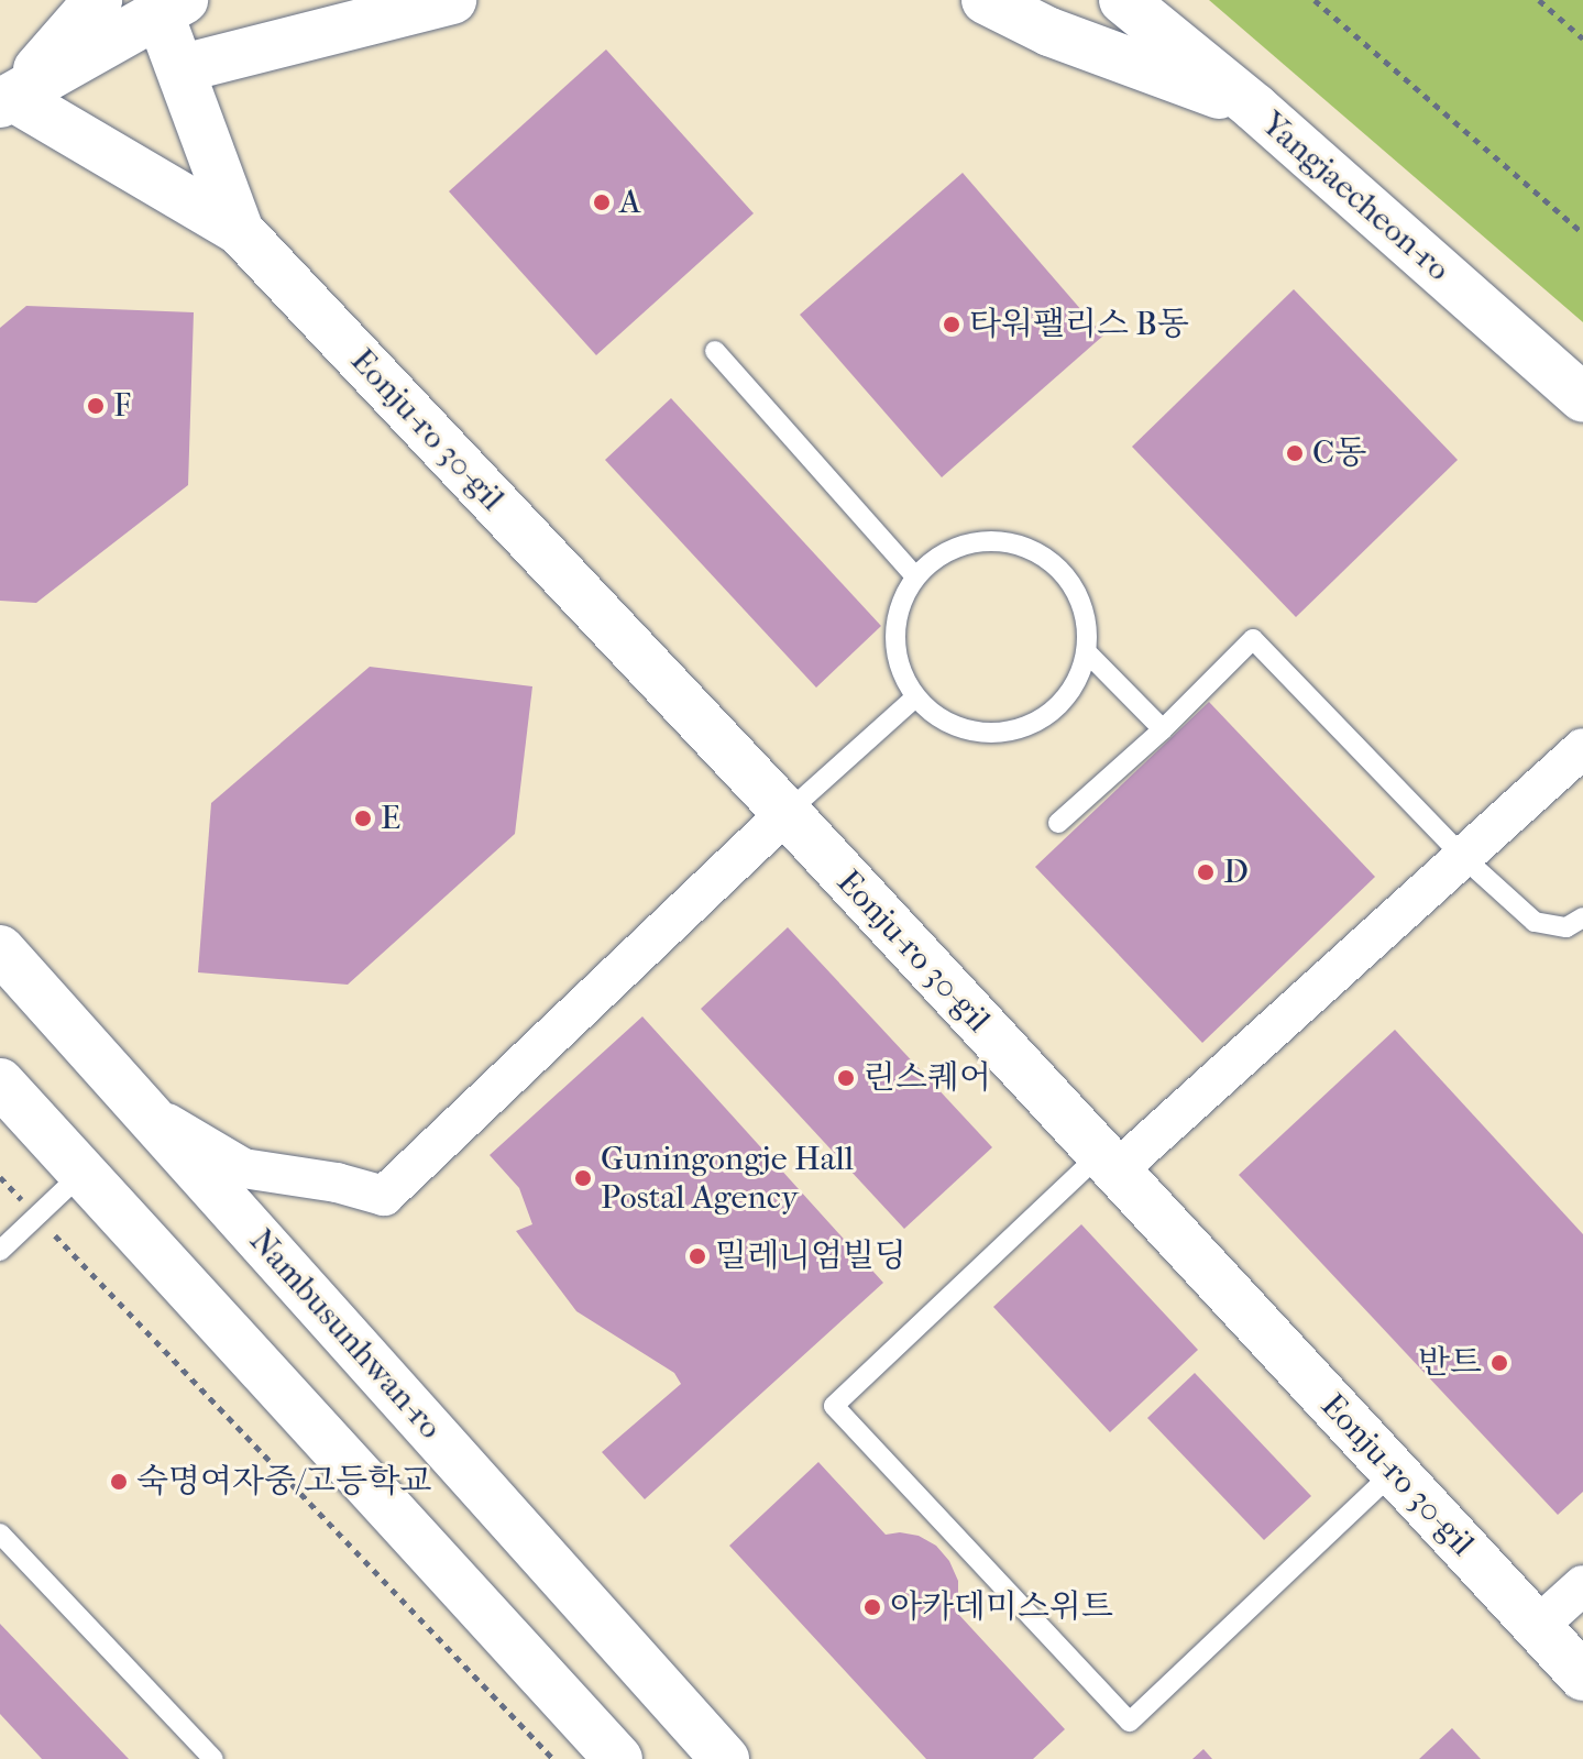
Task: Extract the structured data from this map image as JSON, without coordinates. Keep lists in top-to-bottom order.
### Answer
{
  "streets": {
    "street": ["Yangjaecheon-ro", "Eonju-ro 30-gil", "Nambusunhwan-ro"]
  },
  "places": [
    "A",
    "타워팰리스 B동",
    "F",
    "C동",
    "E",
    "D",
    "린스퀘어",
    "Guningongje Hall Postal Agency",
    "밀레니엄빌딩",
    "반트",
    "숙명여자중/고등학교",
    "아카데미스위트"
  ]
}
